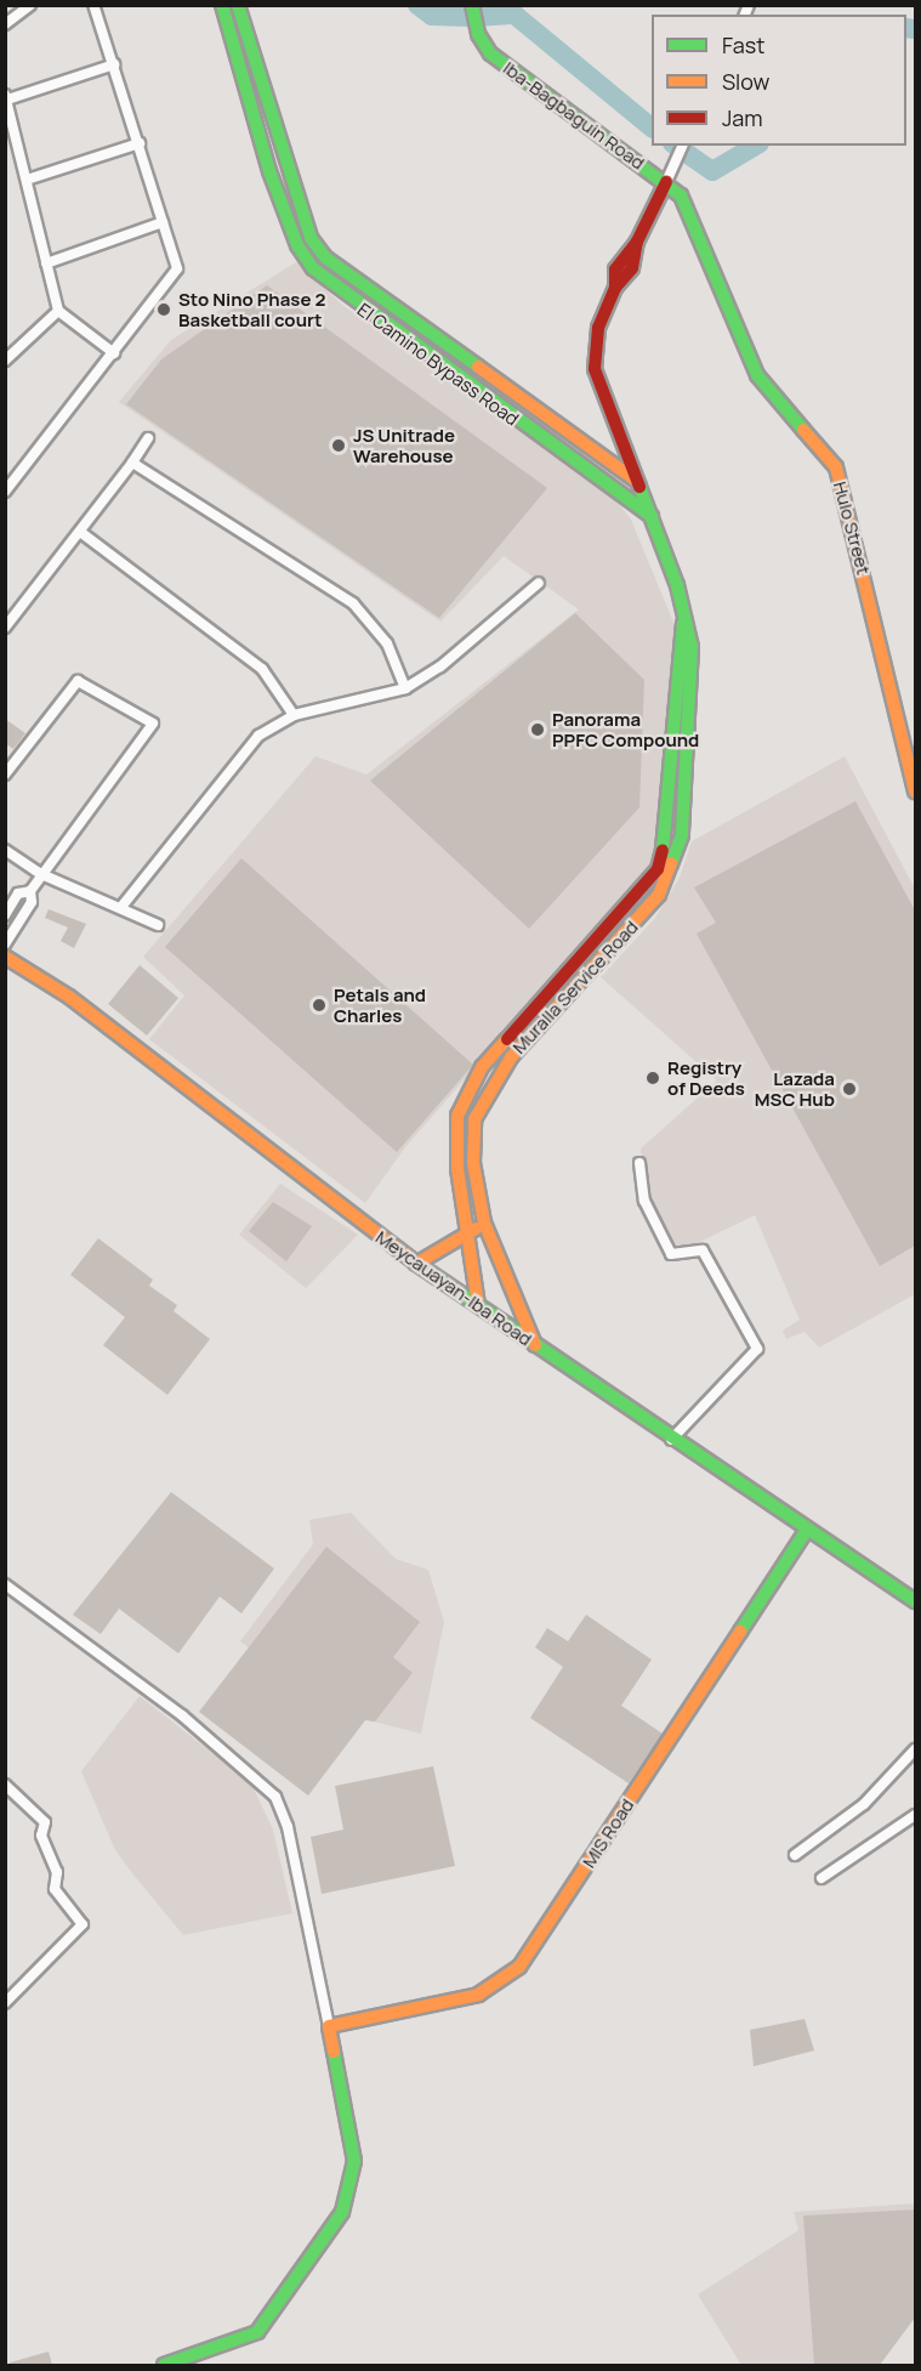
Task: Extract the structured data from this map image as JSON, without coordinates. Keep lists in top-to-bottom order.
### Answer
{
  "streets": {
    "street": [
      "Iba-Bagbaguin Road",
      "El Camino Bypass Road",
      "Hulo Street",
      "Muralla Service Road",
      "Meycauayan-Iba Road",
      "MIS Road"
    ]
  },
  "crossings": [
    ["Iba-Bagbaguin Road", "Hulo Street"],
    ["Iba-Bagbaguin Road", "Muralla Service Road"],
    ["El Camino Bypass Road", "Muralla Service Road"],
    ["Hulo Street", "Muralla Service Road"],
    ["Muralla Service Road", "Meycauayan-Iba Road"],
    ["Meycauayan-Iba Road", "MIS Road"]
  ],
  "places": [
    "Sto Nino Phase 2 Basketball court",
    "JS Unitrade Warehouse",
    "Panorama PPFC Compound",
    "Petals and Charles",
    "Registry of Deeds",
    "Lazada MSC Hub"
  ],
  "legend": ["Fast", "Slow", "Jam"]
}
